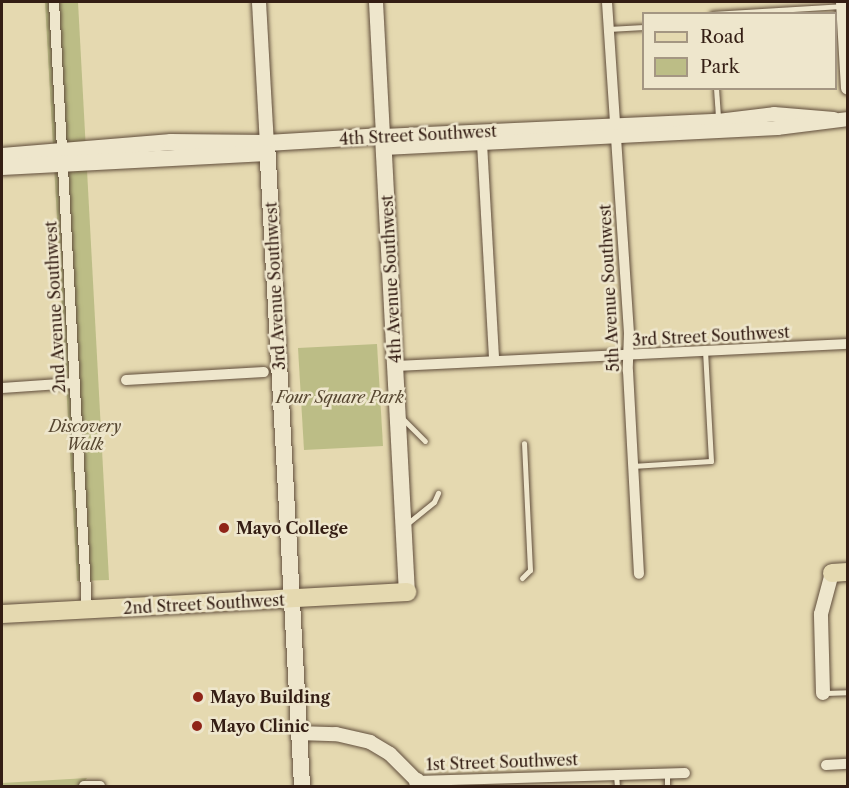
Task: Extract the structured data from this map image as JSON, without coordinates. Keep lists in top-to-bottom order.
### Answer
{
  "streets": {
    "main road": [
      "4th Street Southwest",
      "4th Avenue Southwest",
      "3rd Avenue Southwest",
      "2nd Street Southwest"
    ],
    "street": [
      "5th Avenue Southwest",
      "2nd Avenue Southwest",
      "3rd Street Southwest",
      "1st Street Southwest"
    ]
  },
  "crossings": [
    ["4th Street Southwest", "4th Avenue Southwest"],
    ["4th Street Southwest", "3rd Avenue Southwest"],
    ["4th Street Southwest", "5th Avenue Southwest"],
    ["4th Street Southwest", "2nd Avenue Southwest"],
    ["4th Avenue Southwest", "3rd Street Southwest"],
    ["4th Avenue Southwest", "2nd Street Southwest"],
    ["3rd Avenue Southwest", "2nd Street Southwest"],
    ["3rd Avenue Southwest", "1st Street Southwest"],
    ["5th Avenue Southwest", "3rd Street Southwest"],
    ["2nd Avenue Southwest", "2nd Street Southwest"]
  ],
  "parks": ["Four Square Park", "Discovery Walk"],
  "places": ["Mayo College", "Mayo Building", "Mayo Clinic"],
  "legend": ["Road", "Park"]
}
